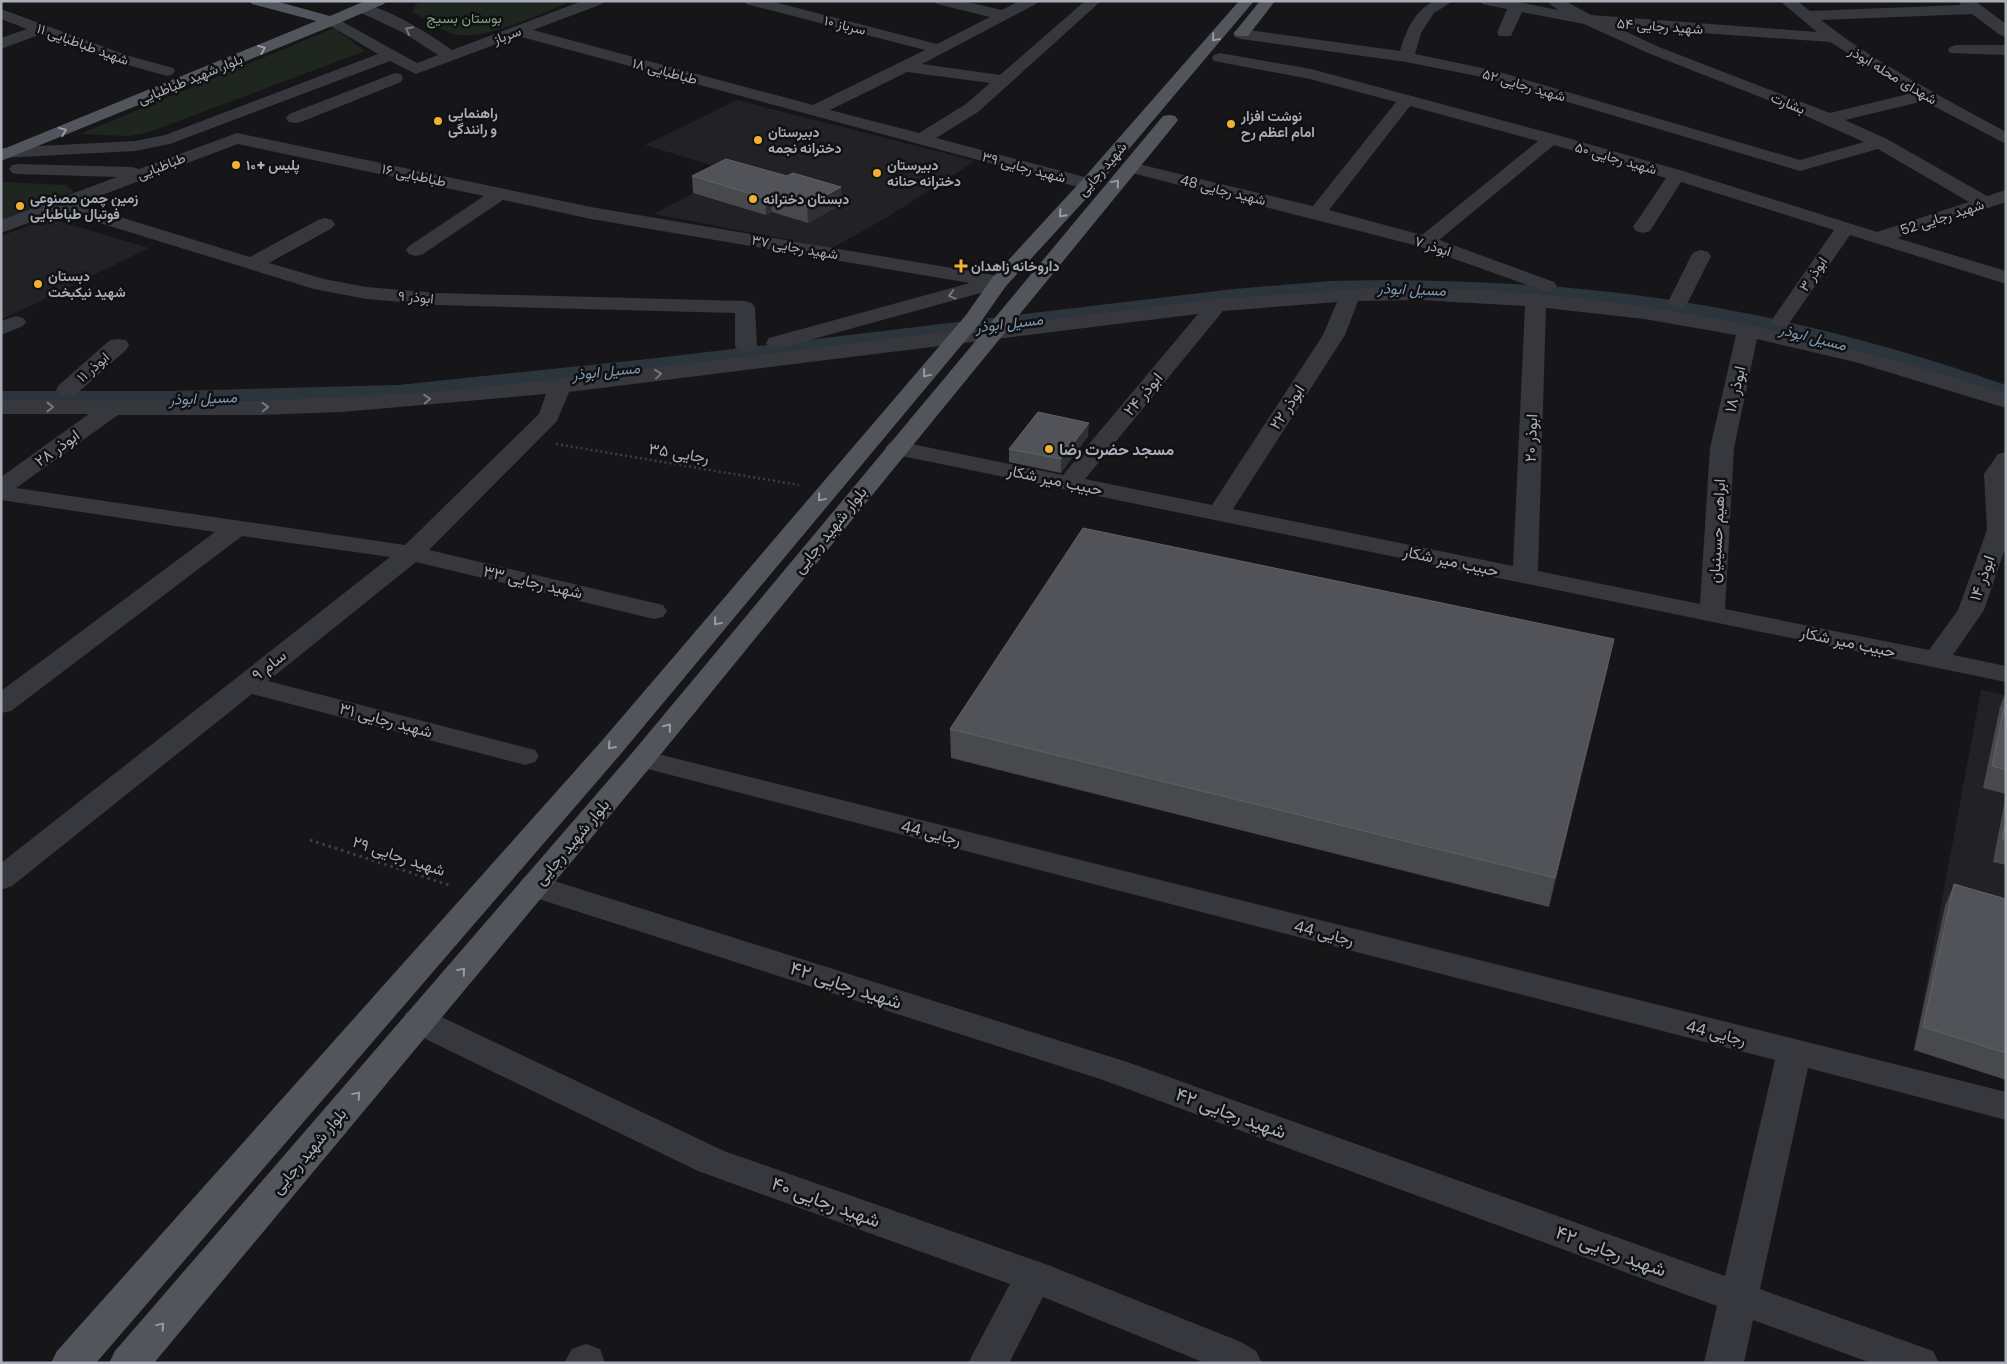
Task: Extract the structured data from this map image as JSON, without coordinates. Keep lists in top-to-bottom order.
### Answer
{
  "streets": {
    "main road": ["بلوار شهید طباطبایی", "شهید رجایی", "بلوار شهید رجایی"],
    "street": [
      "سرباز ۱۰",
      "شهید رجایی ۵۴",
      "سرباز",
      "شهید طباطبایی ۱۱",
      "طباطبایی ۱۸",
      "شهدای محله ابوذر",
      "شهید رجایی ۵۲",
      "بشارت",
      "شهید رجایی ۵۰",
      "طباطبایی",
      "شهید رجایی ۳۹",
      "طباطبایی ۱۶",
      "شهید رجایی 48",
      "شهید رجایی 52",
      "ابوذر ۷",
      "شهید رجایی ۳۷",
      "ابوذر ۳",
      "ابوذر ۹",
      "ابوذر ۱۱",
      "ابوذر ۱۸",
      "ابوذر ۲۴",
      "ابوذر ۲۲",
      "ابوذر ۲۰",
      "ابوذر ۲۸",
      "حبیب میر شکار",
      "ابراهیم حسینیان",
      "ابوذر ۱۴",
      "شهید رجایی ۳۳",
      "سام ۹",
      "شهید رجایی ۳۱",
      "رجایی 44",
      "شهید رجایی ۴۲",
      "شهید رجایی ۴۰"
    ],
    "path": ["رجایی ۳۵", "شهید رجایی ۲۹"]
  },
  "crossings": [
    ["شهید رجایی ۵۴", "شهدای محله ابوذر"],
    ["شهید رجایی ۵۴", "بشارت"],
    ["سرباز", "طباطبایی ۱۸"],
    ["شهید طباطبایی ۱۱", "بلوار شهید طباطبایی"],
    ["طباطبایی ۱۸", "شهید رجایی ۳۹"],
    ["شهید رجایی ۵۲", "بشارت"],
    ["بشارت", "شهید رجایی 52"],
    ["شهید رجایی ۵۰", "شهید رجایی 52"],
    ["شهید رجایی ۵۰", "ابوذر ۳"],
    ["طباطبایی", "طباطبایی ۱۶"],
    ["طباطبایی", "ابوذر ۹"],
    ["شهید رجایی ۳۹", "شهید رجایی"],
    ["شهید رجایی", "شهید رجایی 48"],
    ["شهید رجایی", "شهید رجایی ۳۷"],
    ["شهید رجایی", "بلوار شهید رجایی"],
    ["طباطبایی ۱۶", "شهید رجایی ۳۷"],
    ["شهید رجایی 48", "ابوذر ۷"],
    ["ابوذر ۷", "ابوذر ۲۰"],
    ["ابوذر ۱۸", "ابراهیم حسینیان"],
    ["ابوذر ۲۴", "حبیب میر شکار"],
    ["ابوذر ۲۲", "حبیب میر شکار"],
    ["ابوذر ۲۰", "حبیب میر شکار"],
    ["رجایی ۳۵", "بلوار شهید رجایی"],
    ["رجایی ۳۵", "سام ۹"],
    ["حبیب میر شکار", "بلوار شهید رجایی"],
    ["حبیب میر شکار", "ابراهیم حسینیان"],
    ["حبیب میر شکار", "ابوذر ۱۴"],
    ["بلوار شهید رجایی", "رجایی 44"],
    ["بلوار شهید رجایی", "شهید رجایی ۲۹"],
    ["بلوار شهید رجایی", "شهید رجایی ۴۲"],
    ["بلوار شهید رجایی", "شهید رجایی ۴۰"],
    ["شهید رجایی ۳۳", "سام ۹"],
    ["سام ۹", "شهید رجایی ۳۱"]
  ],
  "water": ["مسیل ابوذر"],
  "parks": ["بوستان بسیج"],
  "places": {
    "other": [
      "راهنمایی و رانندگی",
      "نوشت افزار امام اعظم رح",
      "دبیرستان دخترانه نجمه",
      "پلیس +۱۰",
      "دبیرستان دخترانه حنانه",
      "دبستان دخترانه",
      "زمین چمن مصنوعی فوتبال طباطبایی",
      "دبستان شهید نیکبخت",
      "مسجد حضرت رضا"
    ],
    "health": ["داروخانه زاهدان"]
  }
}
